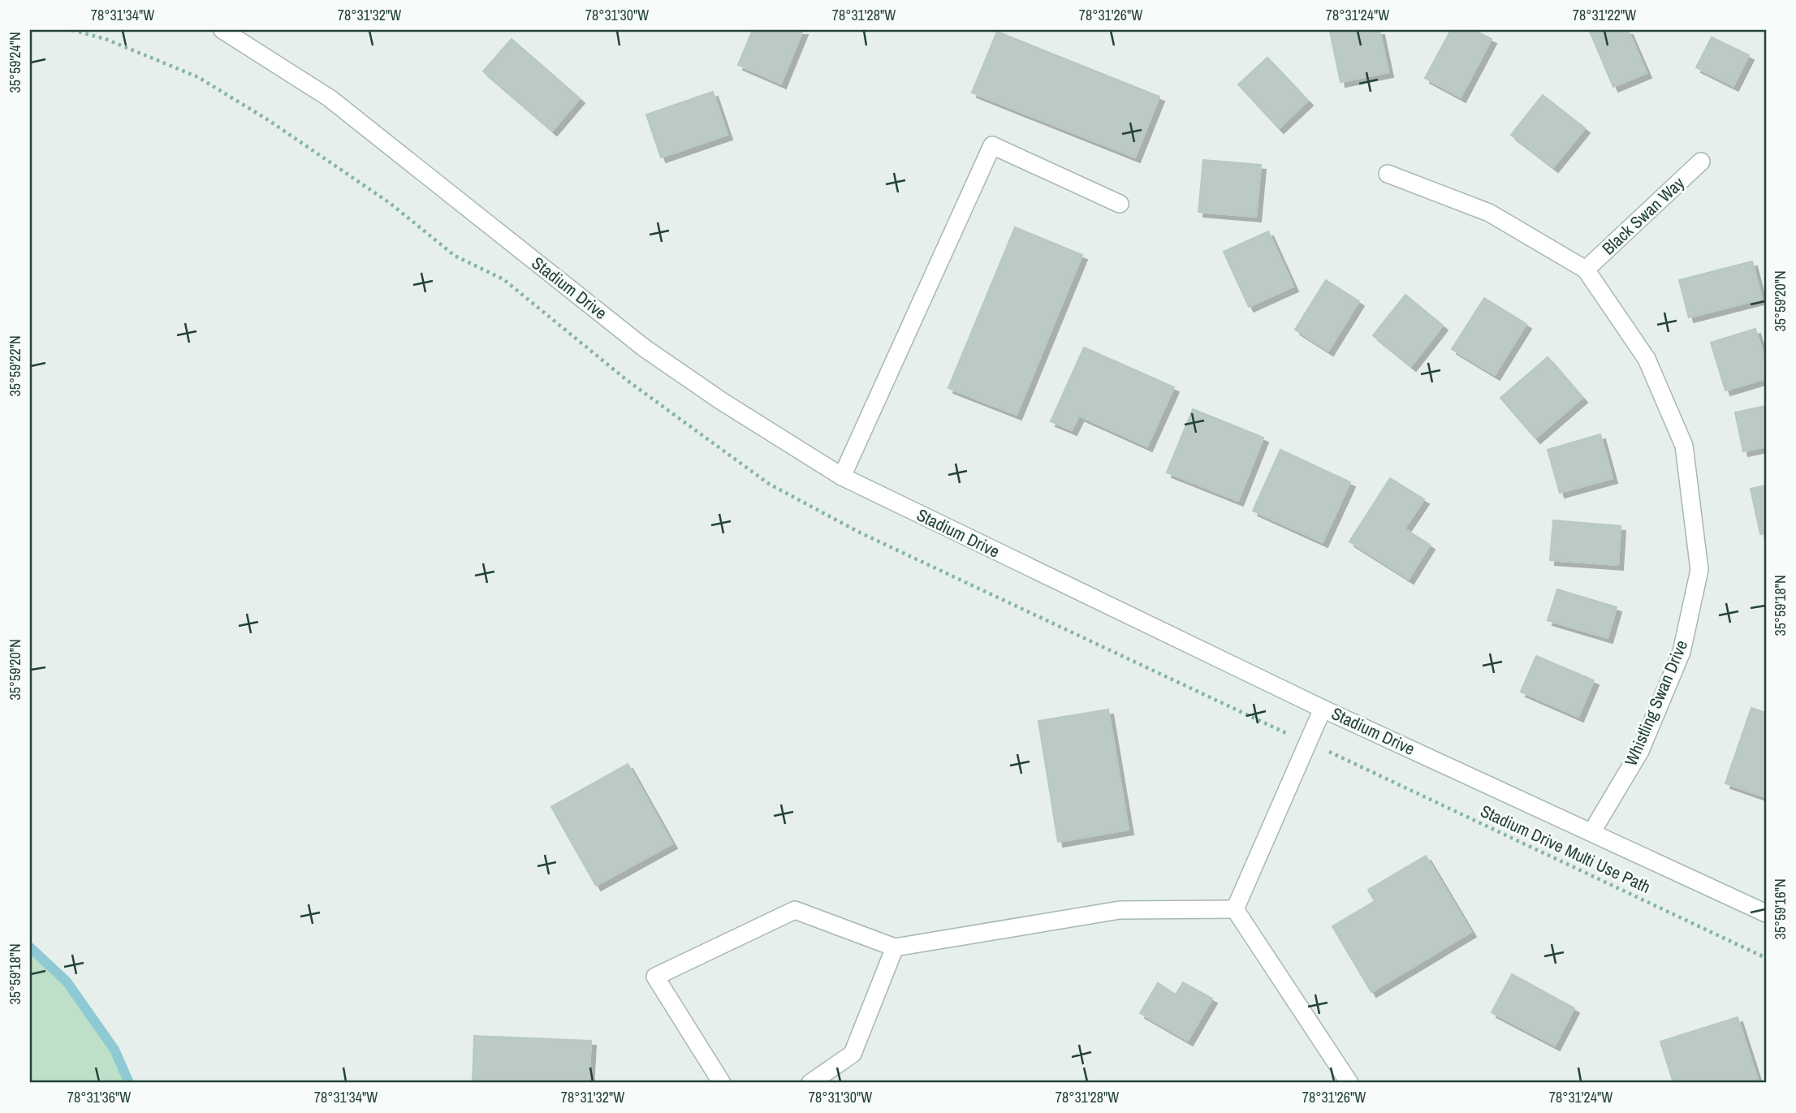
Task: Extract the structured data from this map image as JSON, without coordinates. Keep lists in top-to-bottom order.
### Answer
{
  "streets": {
    "street": ["Black Swan Way", "Stadium Drive", "Whistling Swan Drive"],
    "path": ["Stadium Drive Multi Use Path"]
  },
  "crossings": [
    ["Black Swan Way", "Whistling Swan Drive"],
    ["Stadium Drive", "Whistling Swan Drive"]
  ],
  "coordinates": [
    "78°31'34\"W",
    "78°31'32\"W",
    "78°31'30\"W",
    "78°31'28\"W",
    "78°31'26\"W",
    "78°31'24\"W",
    "78°31'22\"W",
    "35°59'24\"N",
    "35°59'20\"N",
    "35°59'22\"N",
    "35°59'18\"N",
    "35°59'16\"N",
    "78°31'36\"W"
  ]
}
